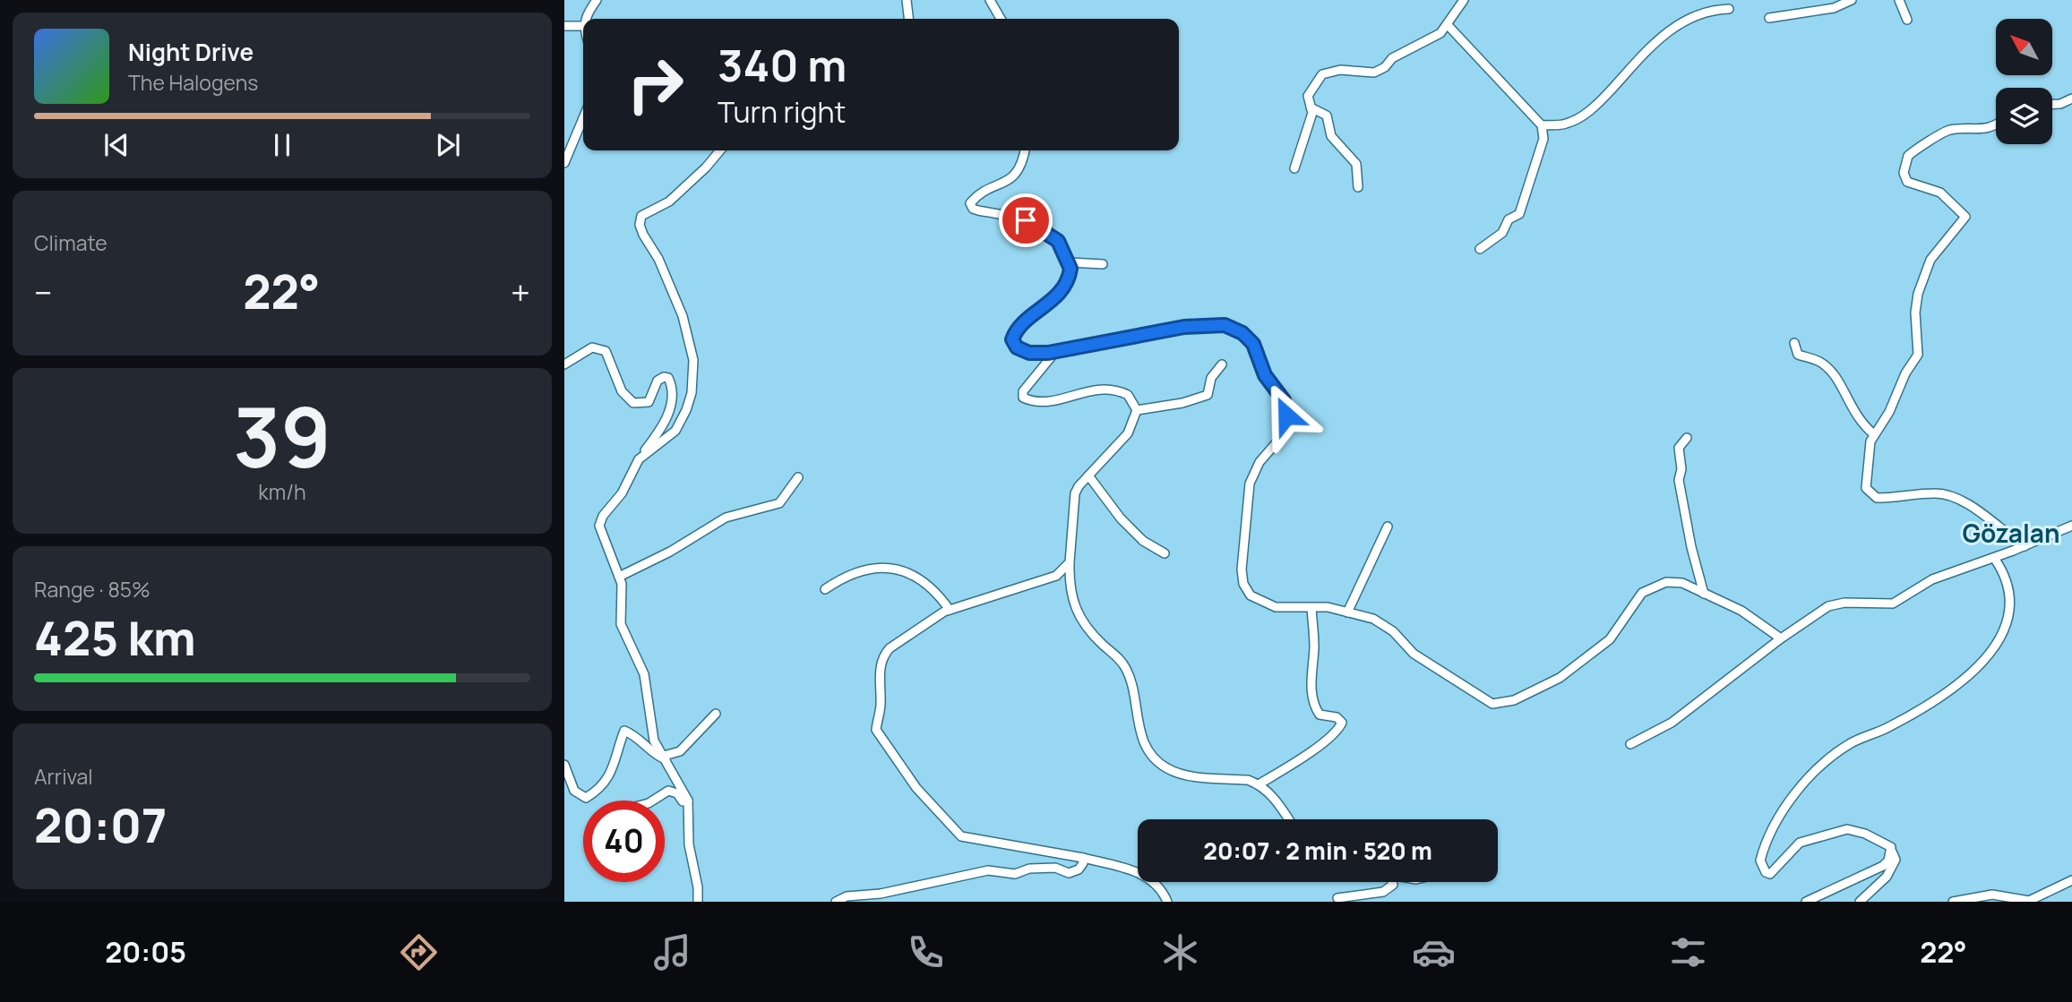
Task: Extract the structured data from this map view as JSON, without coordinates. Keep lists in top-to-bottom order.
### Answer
{
  "districts": ["Gözalan"],
  "north": "top left",
  "page": {
    "turn": ["340 m", "Turn right"],
    "song": ["Night Drive", "The Halogens"],
    "tile": [
      "Climate",
      ["39", "km/h"],
      ["Range · 85%", "425 km"],
      ["Arrival", "20:07"]
    ],
    "heat": ["−", "22°", "+"],
    "limit": "40",
    "trip": "20:07 · 2 min · 520 m",
    "tabs": ["20:05", "22°"]
  }
}
